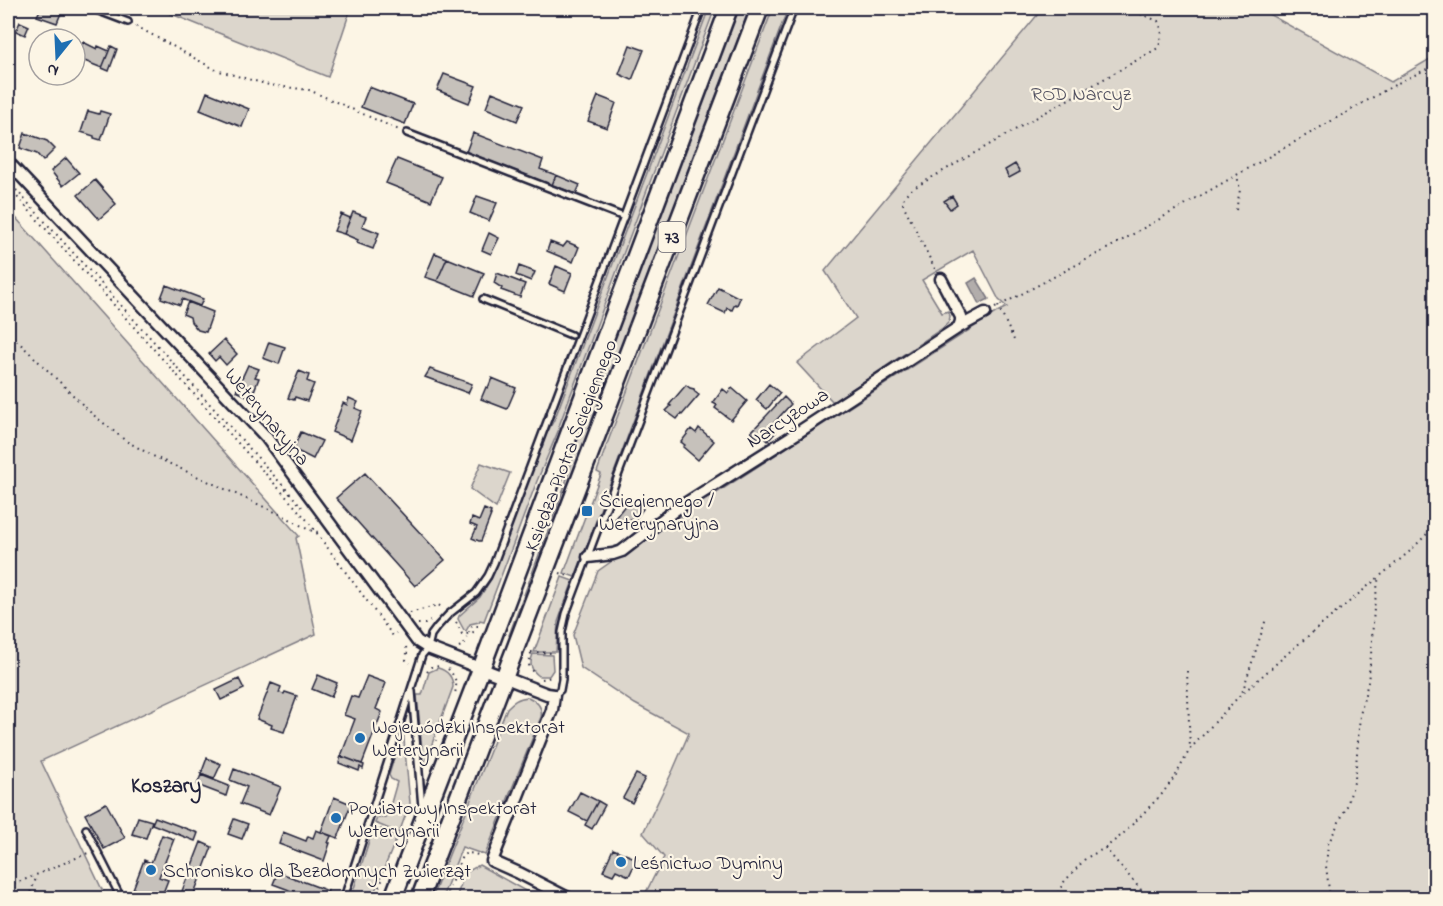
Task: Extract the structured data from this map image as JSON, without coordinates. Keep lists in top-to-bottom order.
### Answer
{
  "streets": {
    "main road": ["73", "Księdza Piotra Ściegiennego"],
    "street": ["Weterynaryjna", "Narcyzowa"]
  },
  "crossings": [
    ["Weterynaryjna", "Księdza Piotra Ściegiennego"]
  ],
  "districts": ["Koszary"],
  "parks": ["ROD Narcyz"],
  "places": {
    "transit": ["Ściegiennego / Weterynaryjna"],
    "other": [
      "Wojewódzki Inspektorat Weterynarii",
      "Powiatowy Inspektorat Weterynarii",
      "Leśnictwo Dyminy",
      "Schronisko dla Bezdomnych Zwierząt"
    ]
  },
  "north": "bottom"
}
